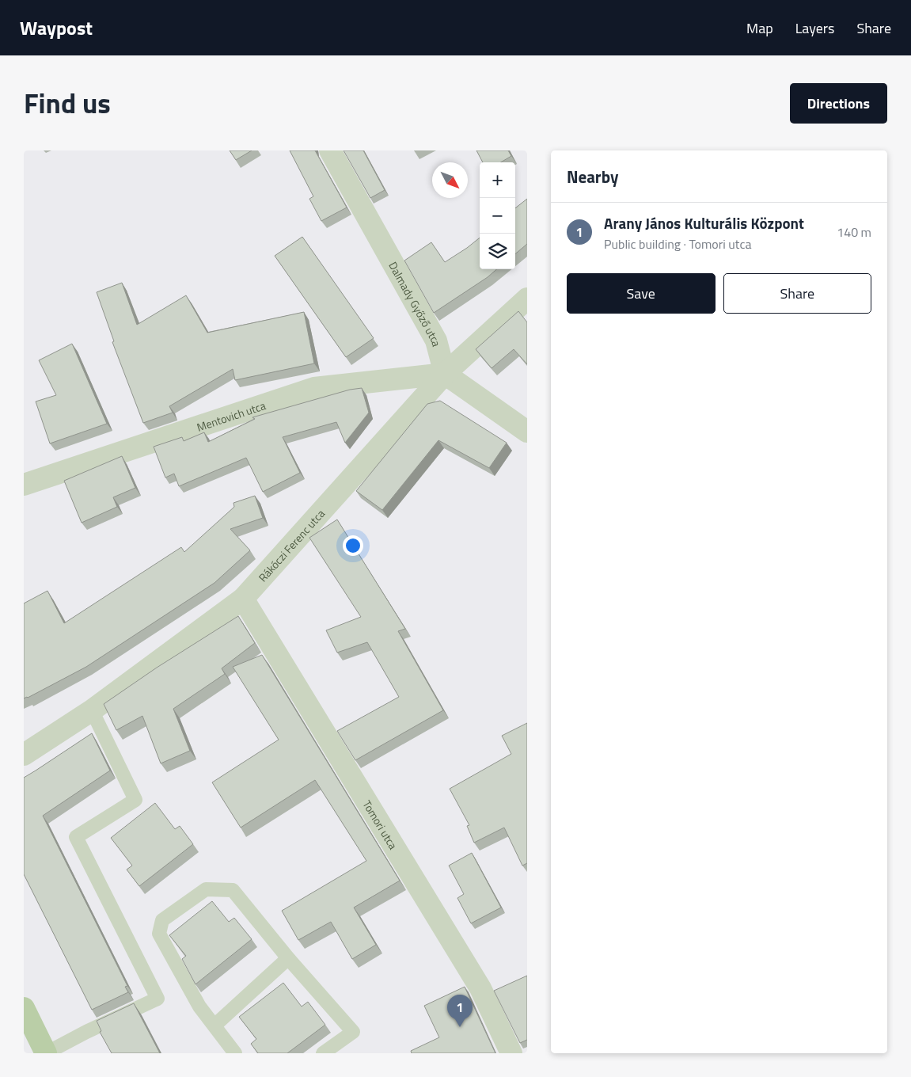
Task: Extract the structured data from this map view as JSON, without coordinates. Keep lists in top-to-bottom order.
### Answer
{
  "streets": {
    "street": [
      "Dalmady Győző utca",
      "Mentovich utca",
      "Rákóczi Ferenc utca",
      "Tomori utca"
    ]
  },
  "crossings": [
    ["Dalmady Győző utca", "Mentovich utca"],
    ["Dalmady Győző utca", "Rákóczi Ferenc utca"],
    ["Mentovich utca", "Rákóczi Ferenc utca"],
    ["Rákóczi Ferenc utca", "Tomori utca"]
  ],
  "north": "bottom right",
  "page": {
    "header": "Waypost",
    "nav": ["Map", "Layers", "Share"],
    "title": "Find us",
    "buttons": [
      "Directions",
      ["Save", "Share"]
    ],
    "heading": "Nearby",
    "map_buttons": ["+", "−"],
    "list": [
      {
        "mark": "1",
        "name": "Arany János Kulturális Központ",
        "note": "Public building · Tomori utca",
        "value": "140 m"
      }
    ],
    "pins": "1"
  }
}
